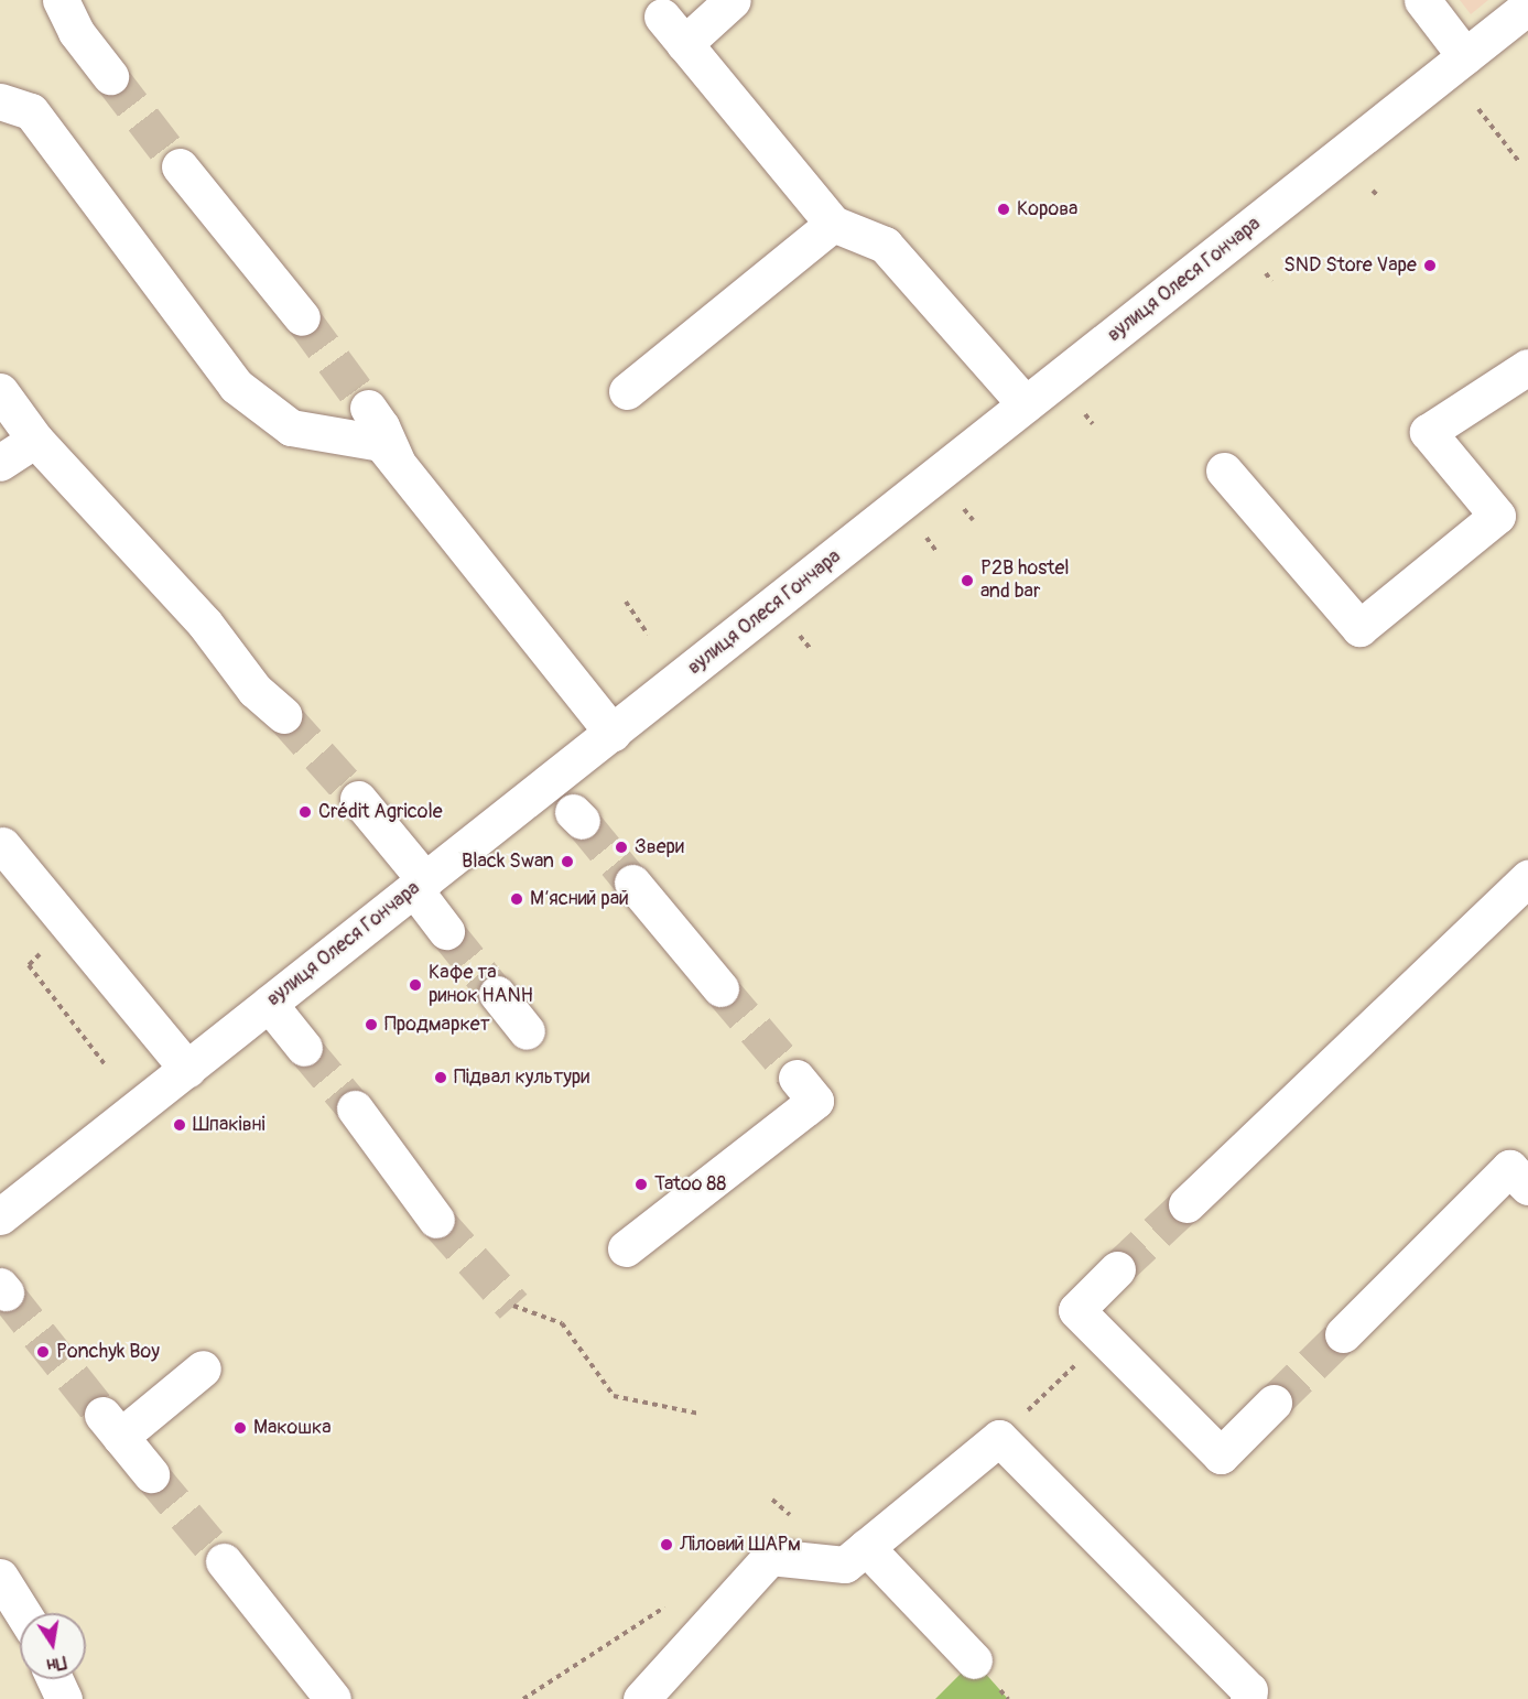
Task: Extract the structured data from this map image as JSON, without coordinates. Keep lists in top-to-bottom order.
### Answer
{
  "streets": {
    "street": ["вулиця Олеся Гончара"]
  },
  "places": [
    "Корова",
    "SND Store Vape",
    "P2B hostel and bar",
    "Crédit Agricole",
    "Звери",
    "Black Swan",
    "Мʼясний рай",
    "Кафе та ринок HANH",
    "Продмаркет",
    "Підвал культури",
    "Шпаківні",
    "Tatoo 88",
    "Ponchyk Boy",
    "Макошка",
    "Ліловий ШАРм"
  ],
  "north": "bottom"
}
